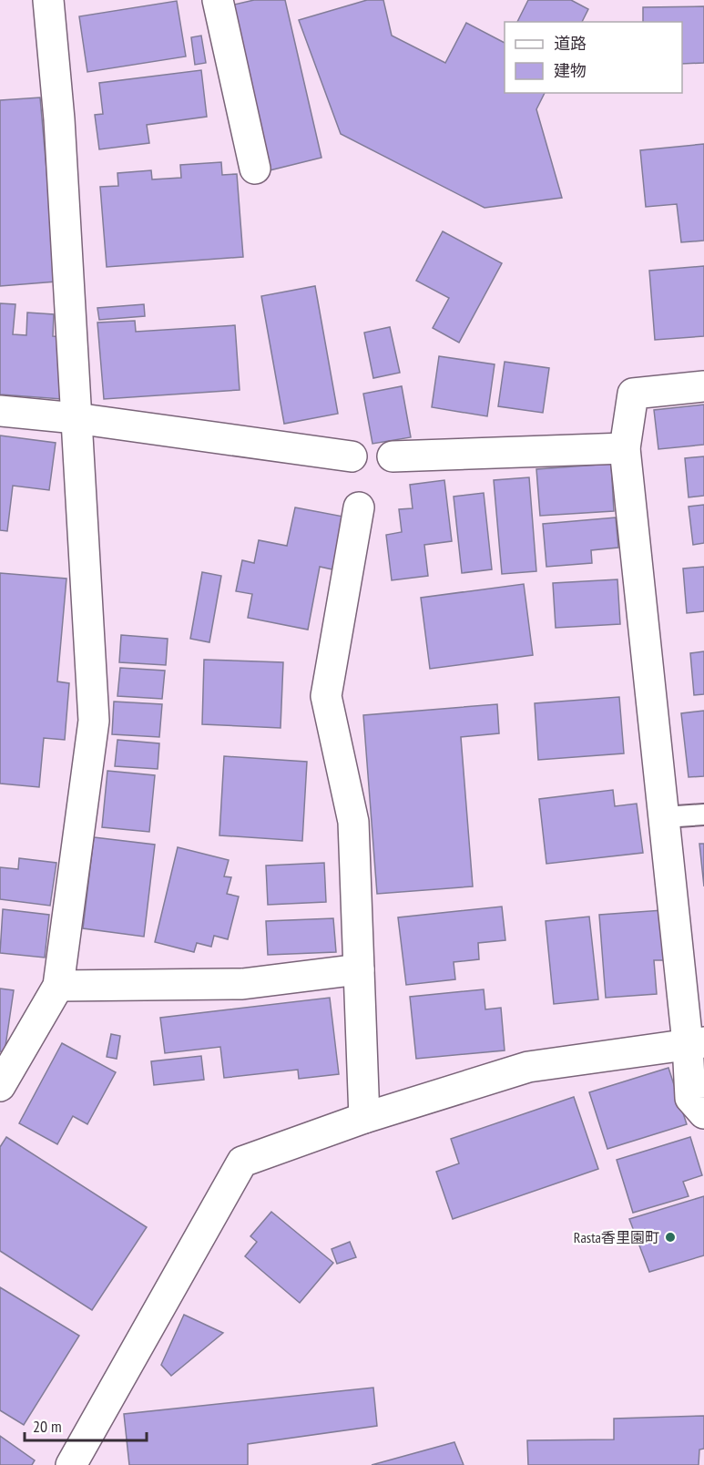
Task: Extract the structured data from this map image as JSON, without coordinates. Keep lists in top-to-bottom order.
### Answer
{
  "places": ["Rasta香里園町"],
  "legend": ["道路", "建物"],
  "scale_bar": "20 m"
}
